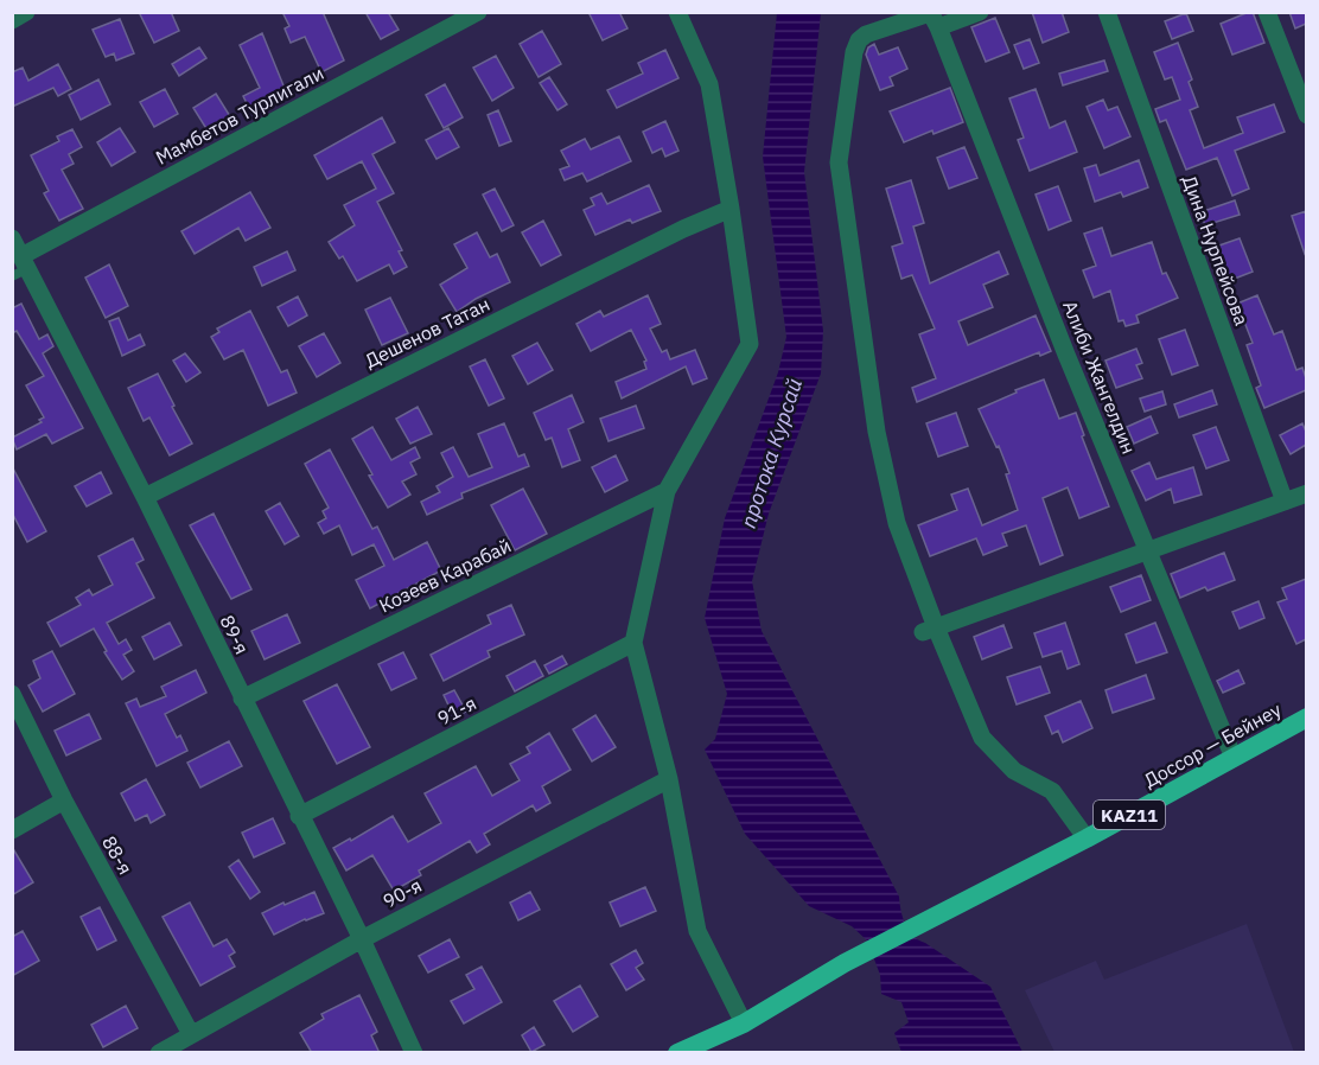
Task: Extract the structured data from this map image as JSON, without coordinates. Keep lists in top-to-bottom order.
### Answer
{
  "streets": {
    "highway": ["Доссор — Бейнеу", "KAZ11"],
    "street": [
      "Мамбетов Турлигали",
      "Дина Нурпейсова",
      "Дешенов Татан",
      "Алиби Жангелдин",
      "Козеев Карабай",
      "89-я",
      "91-я",
      "88-я",
      "90-я"
    ]
  },
  "crossings": [
    ["Мамбетов Турлигали", "89-я"],
    ["Дешенов Татан", "89-я"],
    ["Алиби Жангелдин", "Доссор — Бейнеу"],
    ["Козеев Карабай", "89-я"],
    ["89-я", "91-я"],
    ["89-я", "90-я"],
    ["Доссор — Бейнеу", "KAZ11"],
    ["88-я", "90-я"]
  ],
  "water": ["протока Курсай"]
}
